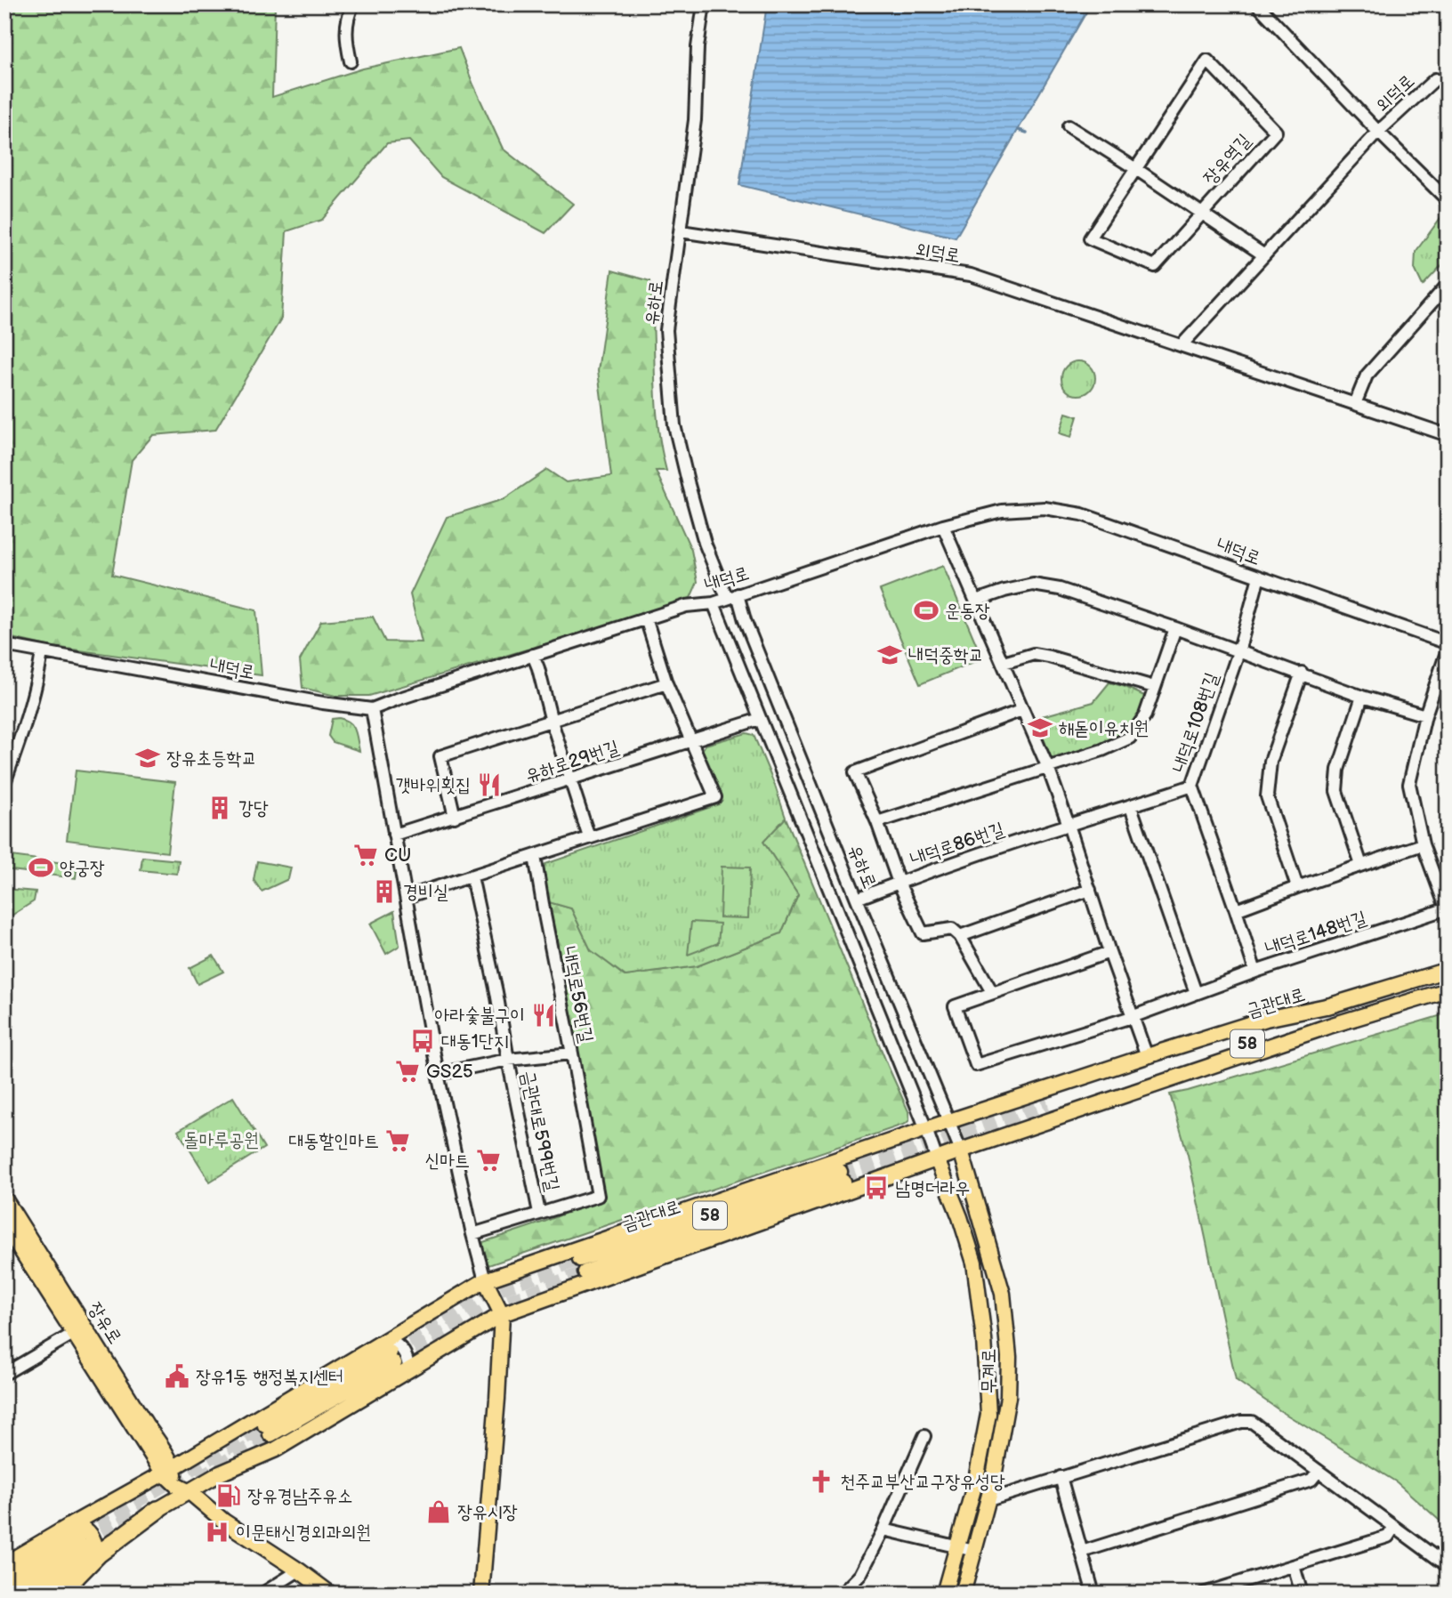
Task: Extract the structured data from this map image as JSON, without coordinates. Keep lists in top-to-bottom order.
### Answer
{
  "streets": {
    "main road": [
      "금관대로",
      "58",
      "장유로",
      "무계로"
    ],
    "street": [
      "외덕로",
      "장유역길",
      "유하로",
      "내덕로",
      "내덕로108번길",
      "유하로29번길",
      "내덕로86번길",
      "내덕로148번길",
      "내덕로56번길",
      "금관대로599번길"
    ]
  },
  "crossings": [
    ["외덕로", "유하로"],
    ["유하로", "내덕로"],
    ["유하로", "내덕로86번길"],
    ["유하로", "무계로"],
    ["내덕로", "내덕로108번길"],
    ["내덕로108번길", "내덕로86번길"],
    ["내덕로108번길", "내덕로148번길"],
    ["내덕로56번길", "금관대로599번길"]
  ],
  "parks": ["돌마루공원"],
  "places": {
    "sports": ["운동장", "양궁장"],
    "school or university": ["내덕중학교", "해돋이유치원", "장유초등학교"],
    "restaurant": ["갯바위횟집", "아라숯불구이"],
    "building": ["강당", "경비실"],
    "supermarket": [
      "CU",
      "GS25",
      "대동할인마트",
      "신마트"
    ],
    "bus stop": ["대동1단지", "남명더라우"],
    "public building": ["장유1동 행정복지센터"],
    "church": ["천주교부산교구장유성당"],
    "fuel station": ["장유경남주유소"],
    "shop": ["장유시장"],
    "hospital": ["이문태신경외과의원"]
  }
}
